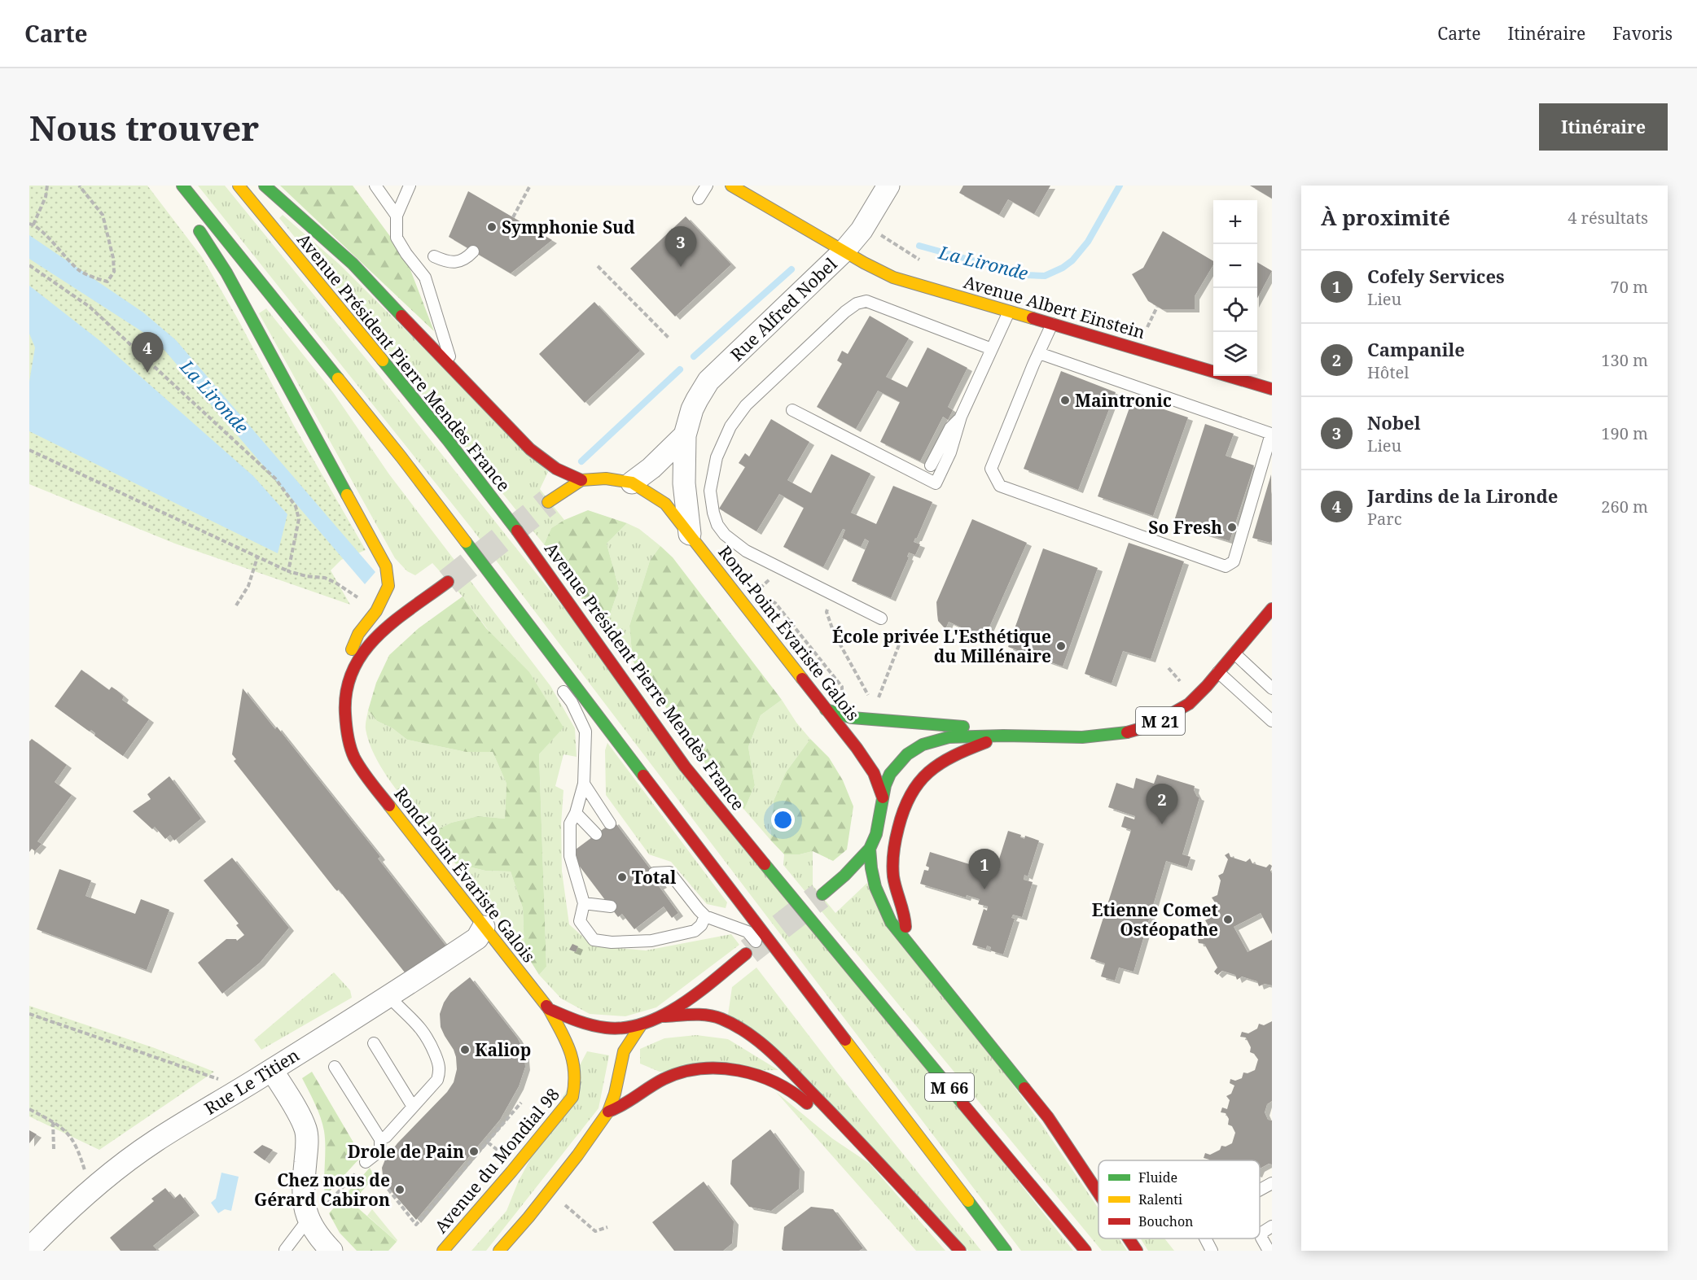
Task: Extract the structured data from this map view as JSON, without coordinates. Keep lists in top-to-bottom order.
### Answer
{
  "streets": {
    "main road": [
      "Avenue Albert Einstein",
      "Avenue Président Pierre Mendès France",
      "Rond-Point Évariste Galois",
      "M 21",
      "M 66",
      "Avenue du Mondial 98"
    ],
    "street": ["Rue Alfred Nobel", "Rue Le Titien"]
  },
  "crossings": [
    ["Avenue Albert Einstein", "Rue Alfred Nobel"],
    ["Rue Alfred Nobel", "Rond-Point Évariste Galois"],
    ["Rond-Point Évariste Galois", "M 21"],
    ["Rond-Point Évariste Galois", "Rue Le Titien"],
    ["Rond-Point Évariste Galois", "Avenue du Mondial 98"]
  ],
  "water": ["La Lironde"],
  "places": [
    "Symphonie Sud",
    "Maintronic",
    "So Fresh",
    "École privée L'Esthétique du Millénaire",
    "Total",
    "Etienne Comet Ostéopathe",
    "Kaliop",
    "Drole de Pain",
    "Chez nous de Gérard Cabiron"
  ],
  "legend": ["Fluide", "Ralenti", "Bouchon"],
  "page": {
    "header": "Carte",
    "nav": ["Carte", "Itinéraire", "Favoris"],
    "buttons": "Itinéraire",
    "title": "Nous trouver",
    "heading": ["À proximité", "4 résultats"],
    "map_buttons": ["+", "−"],
    "pins": [
      "3",
      "4",
      "2",
      "1"
    ],
    "list": [
      {
        "mark": "1",
        "name": "Cofely Services",
        "note": "Lieu",
        "value": "70 m"
      },
      {
        "mark": "2",
        "name": "Campanile",
        "note": "Hôtel",
        "value": "130 m"
      },
      {
        "mark": "3",
        "name": "Nobel",
        "note": "Lieu",
        "value": "190 m"
      },
      {
        "mark": "4",
        "name": "Jardins de la Lironde",
        "note": "Parc",
        "value": "260 m"
      }
    ]
  }
}
